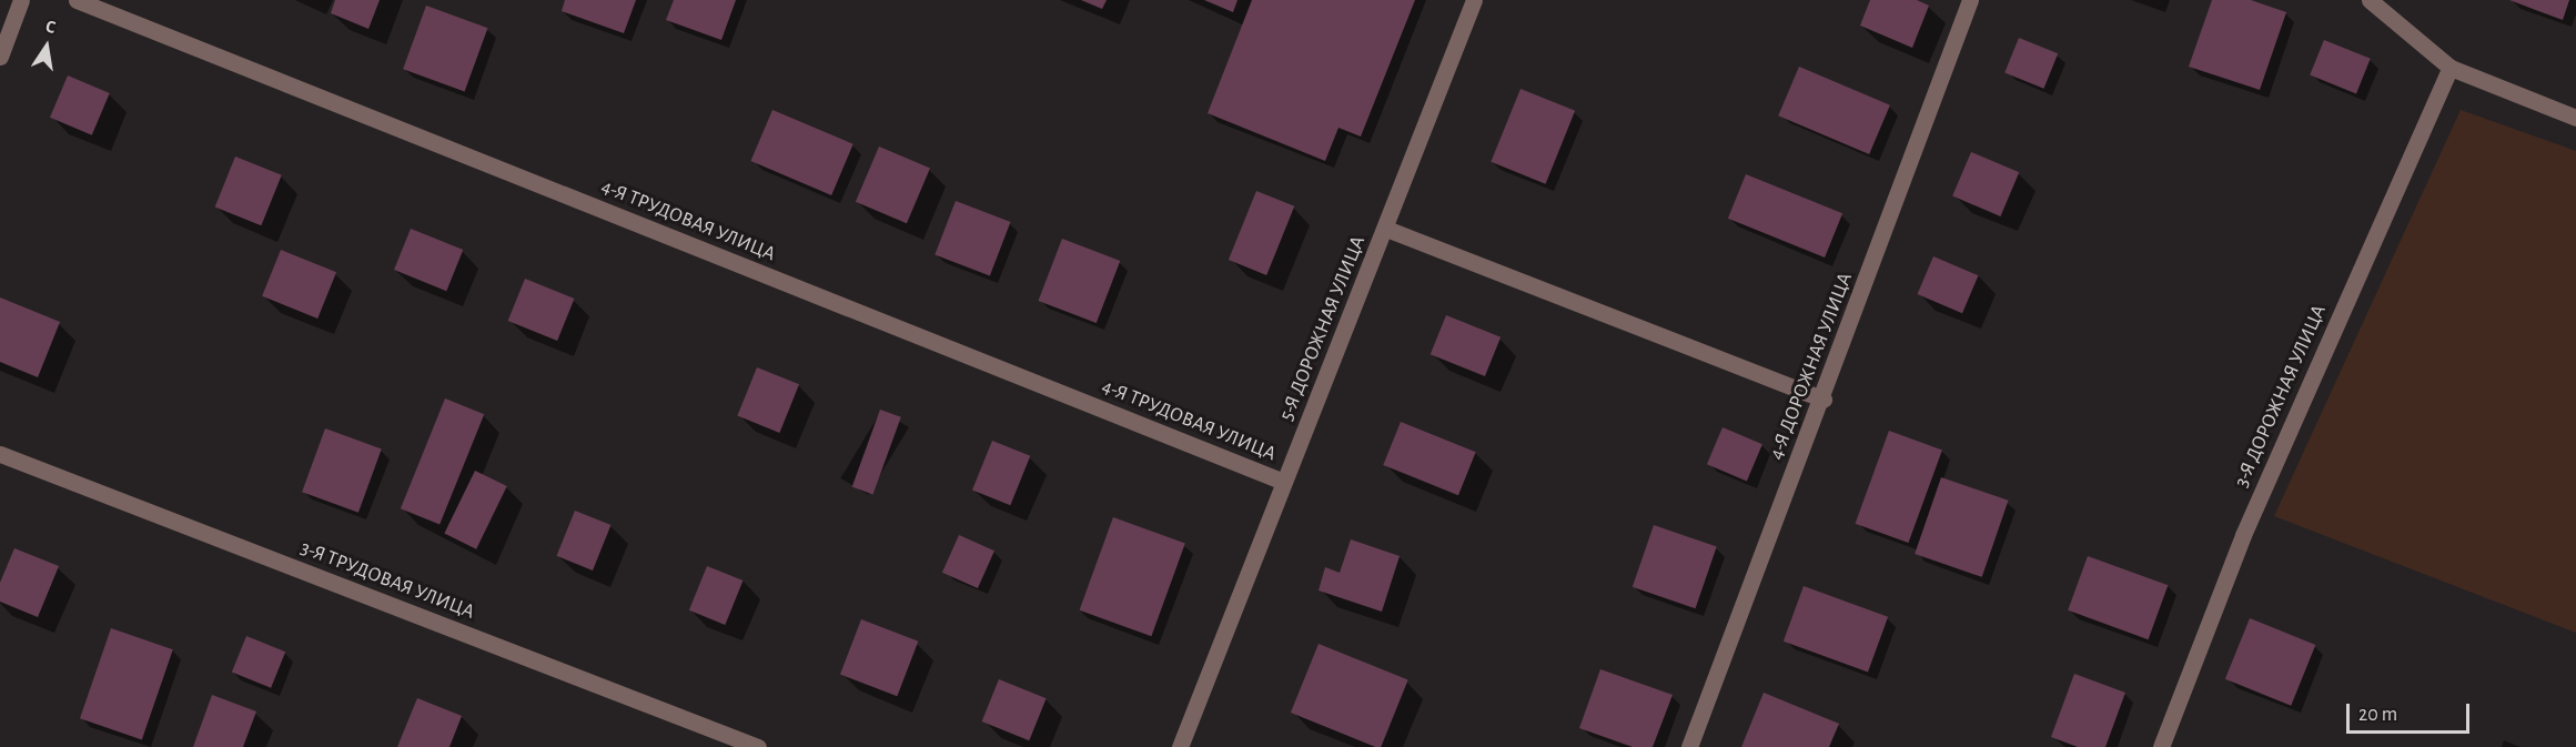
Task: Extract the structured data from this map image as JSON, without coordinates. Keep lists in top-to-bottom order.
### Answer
{
  "streets": {
    "street": [
      "4-Я ТРУДОВАЯ УЛИЦА",
      "5-Я ДОРОЖНАЯ УЛИЦА",
      "4-Я ДОРОЖНАЯ УЛИЦА",
      "3-Я ДОРОЖНАЯ УЛИЦА",
      "3-Я ТРУДОВАЯ УЛИЦА"
    ]
  },
  "crossings": [
    ["4-Я ТРУДОВАЯ УЛИЦА", "5-Я ДОРОЖНАЯ УЛИЦА"]
  ],
  "scale_bar": "20 m",
  "north": "top"
}
